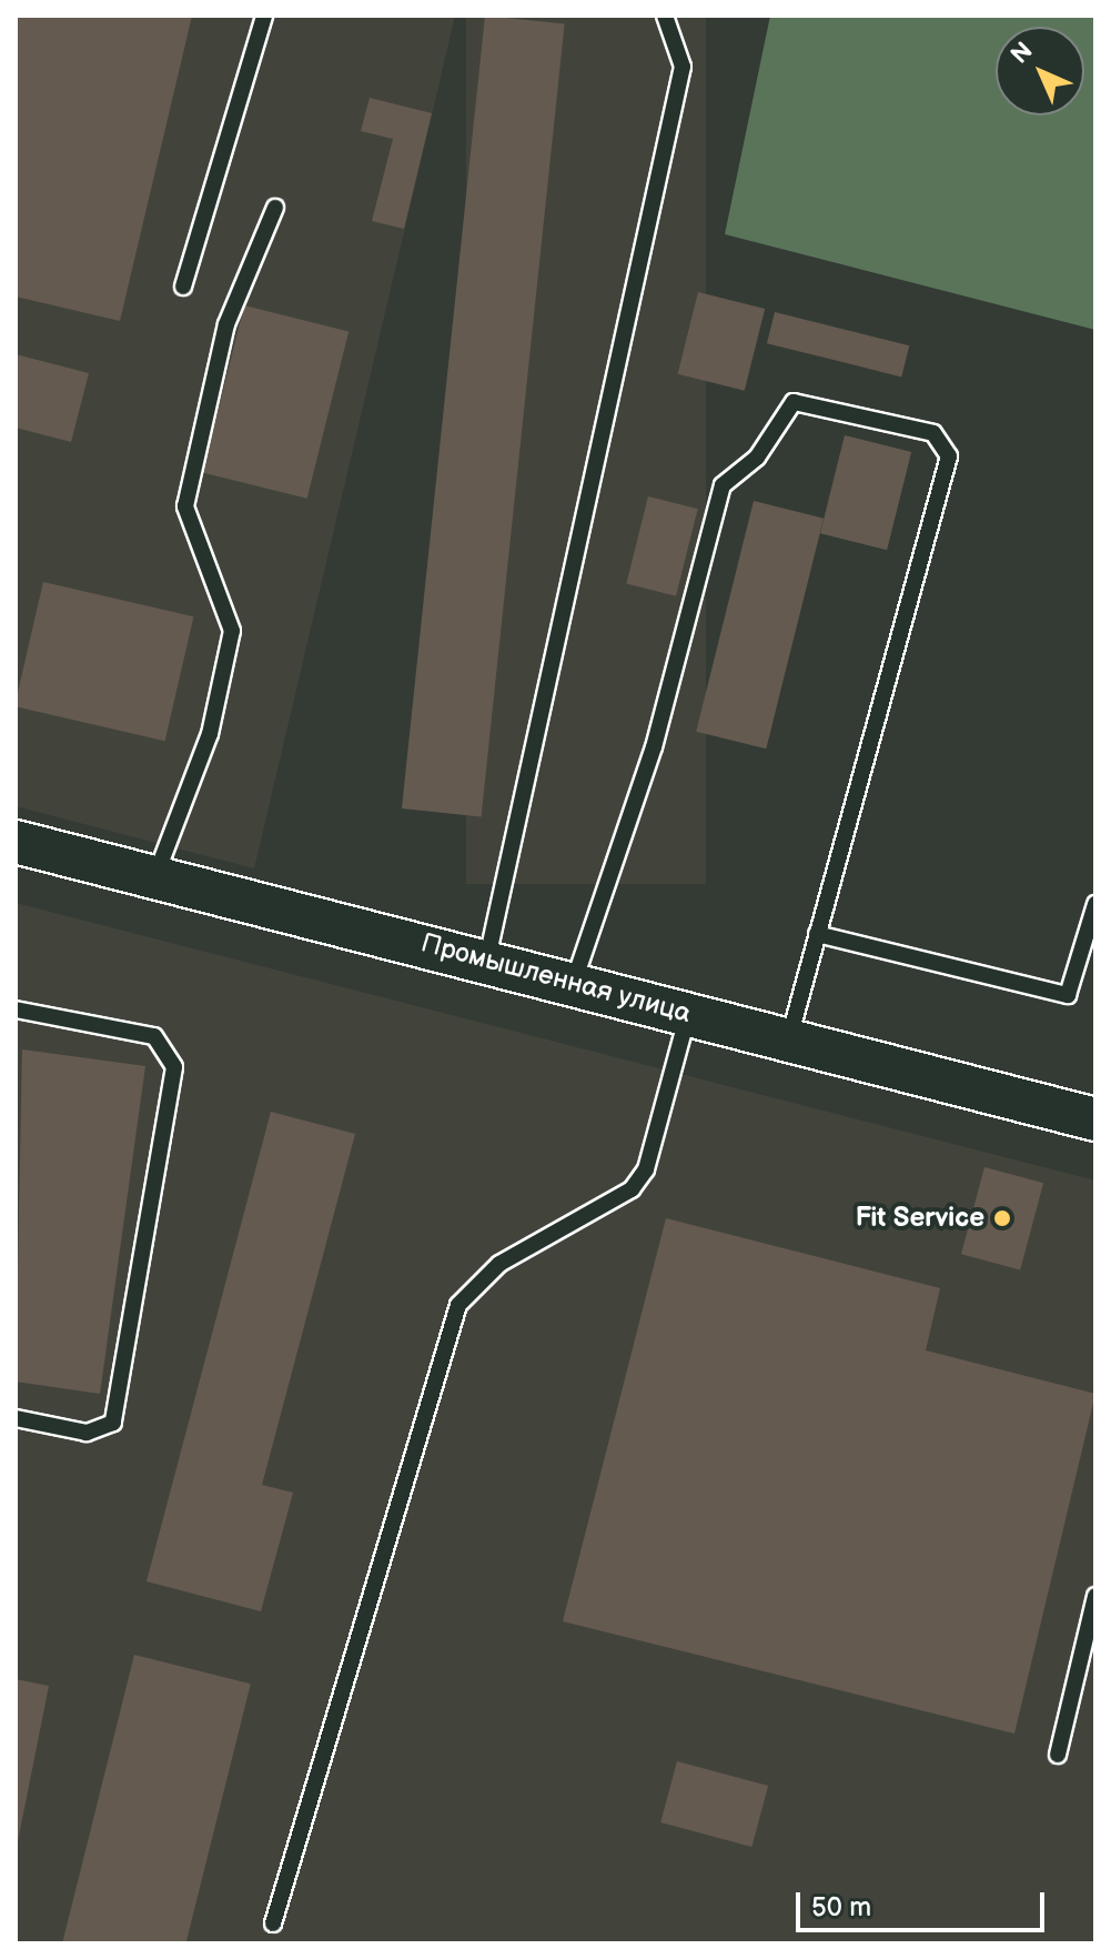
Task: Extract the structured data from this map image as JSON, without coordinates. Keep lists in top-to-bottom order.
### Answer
{
  "streets": {
    "street": ["Промышленная улица"]
  },
  "places": ["Fit Service"],
  "scale_bar": "50 m",
  "north": "top left"
}
